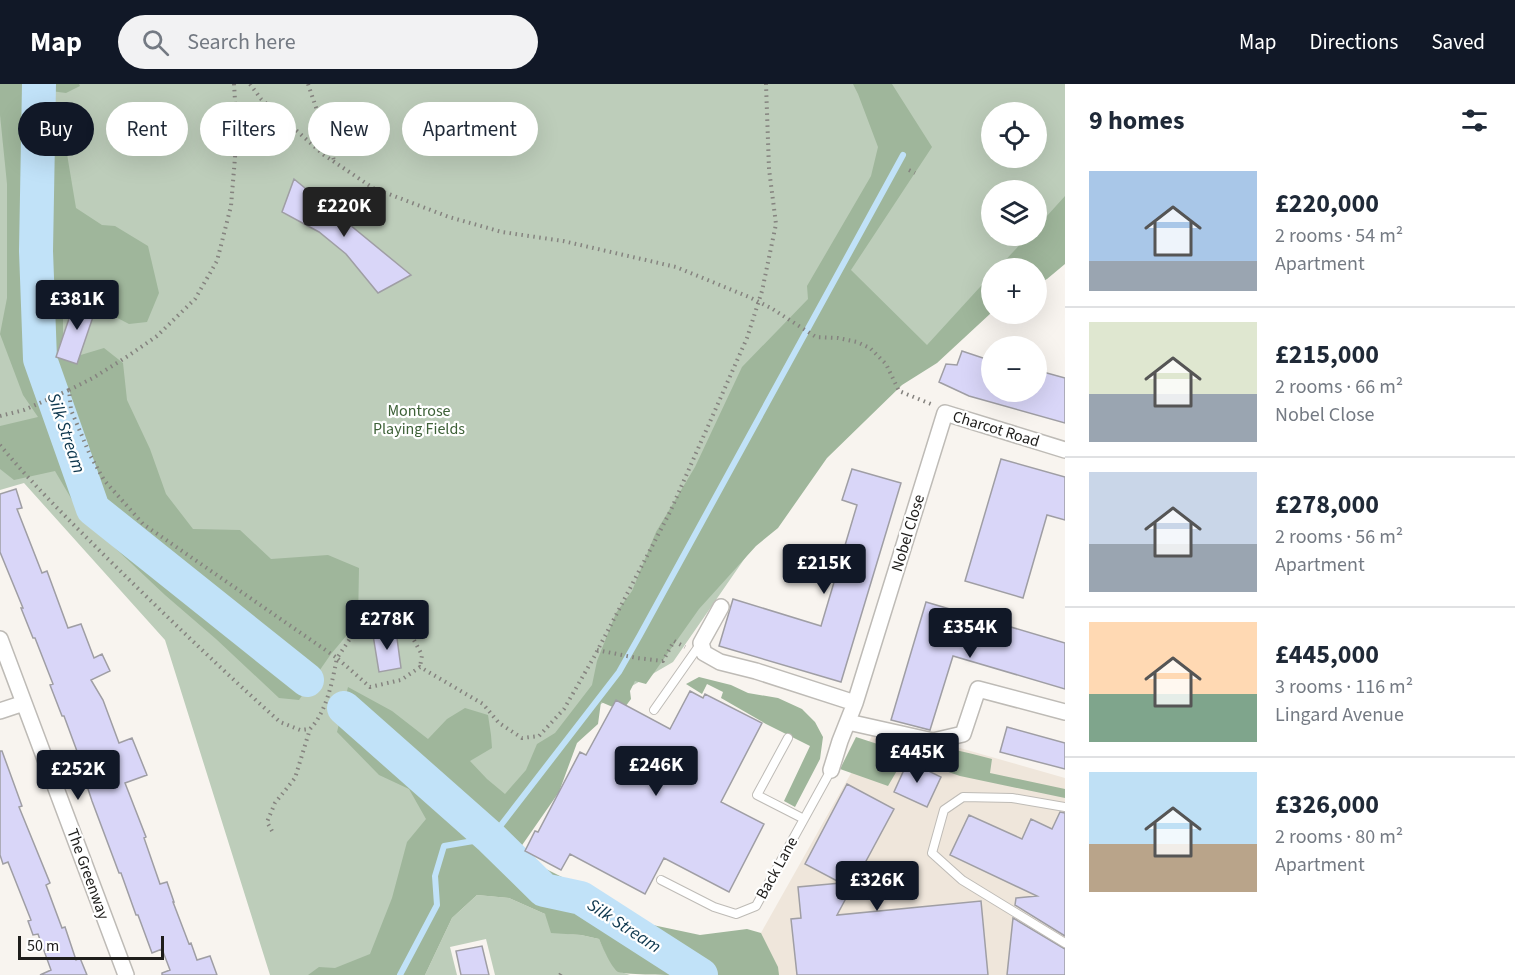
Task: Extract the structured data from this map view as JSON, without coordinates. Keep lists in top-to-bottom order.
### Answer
{
  "streets": {
    "street": ["Charcot Road", "Nobel Close", "The Greenway"],
    "lane": ["Back Lane"]
  },
  "crossings": [
    ["Charcot Road", "Nobel Close"],
    ["Nobel Close", "Back Lane"]
  ],
  "water": ["Silk Stream"],
  "parks": ["Montrose Playing Fields"],
  "scale_bar": "50 m",
  "page": {
    "header": "Map",
    "search": "Search here",
    "nav": ["Map", "Directions", "Saved"],
    "heading": "9 homes",
    "map_buttons": ["+", "−"],
    "chip": [
      "Buy",
      "Rent",
      "Filters",
      "New",
      "Apartment"
    ],
    "list": [
      {
        "name": "£220,000",
        "note": "2 rooms · 54 m² · Apartment"
      },
      {
        "name": "£215,000",
        "note": "2 rooms · 66 m² · Nobel Close"
      },
      {
        "name": "£278,000",
        "note": "2 rooms · 56 m² · Apartment"
      },
      {
        "name": "£445,000",
        "note": "3 rooms · 116 m² · Lingard Avenue"
      },
      {
        "name": "£326,000",
        "note": "2 rooms · 80 m² · Apartment"
      }
    ],
    "price": [
      "£220K",
      "£381K",
      "£215K",
      "£278K",
      "£354K",
      "£445K",
      "£246K",
      "£252K",
      "£326K"
    ],
    "scale": "50 m"
  }
}
